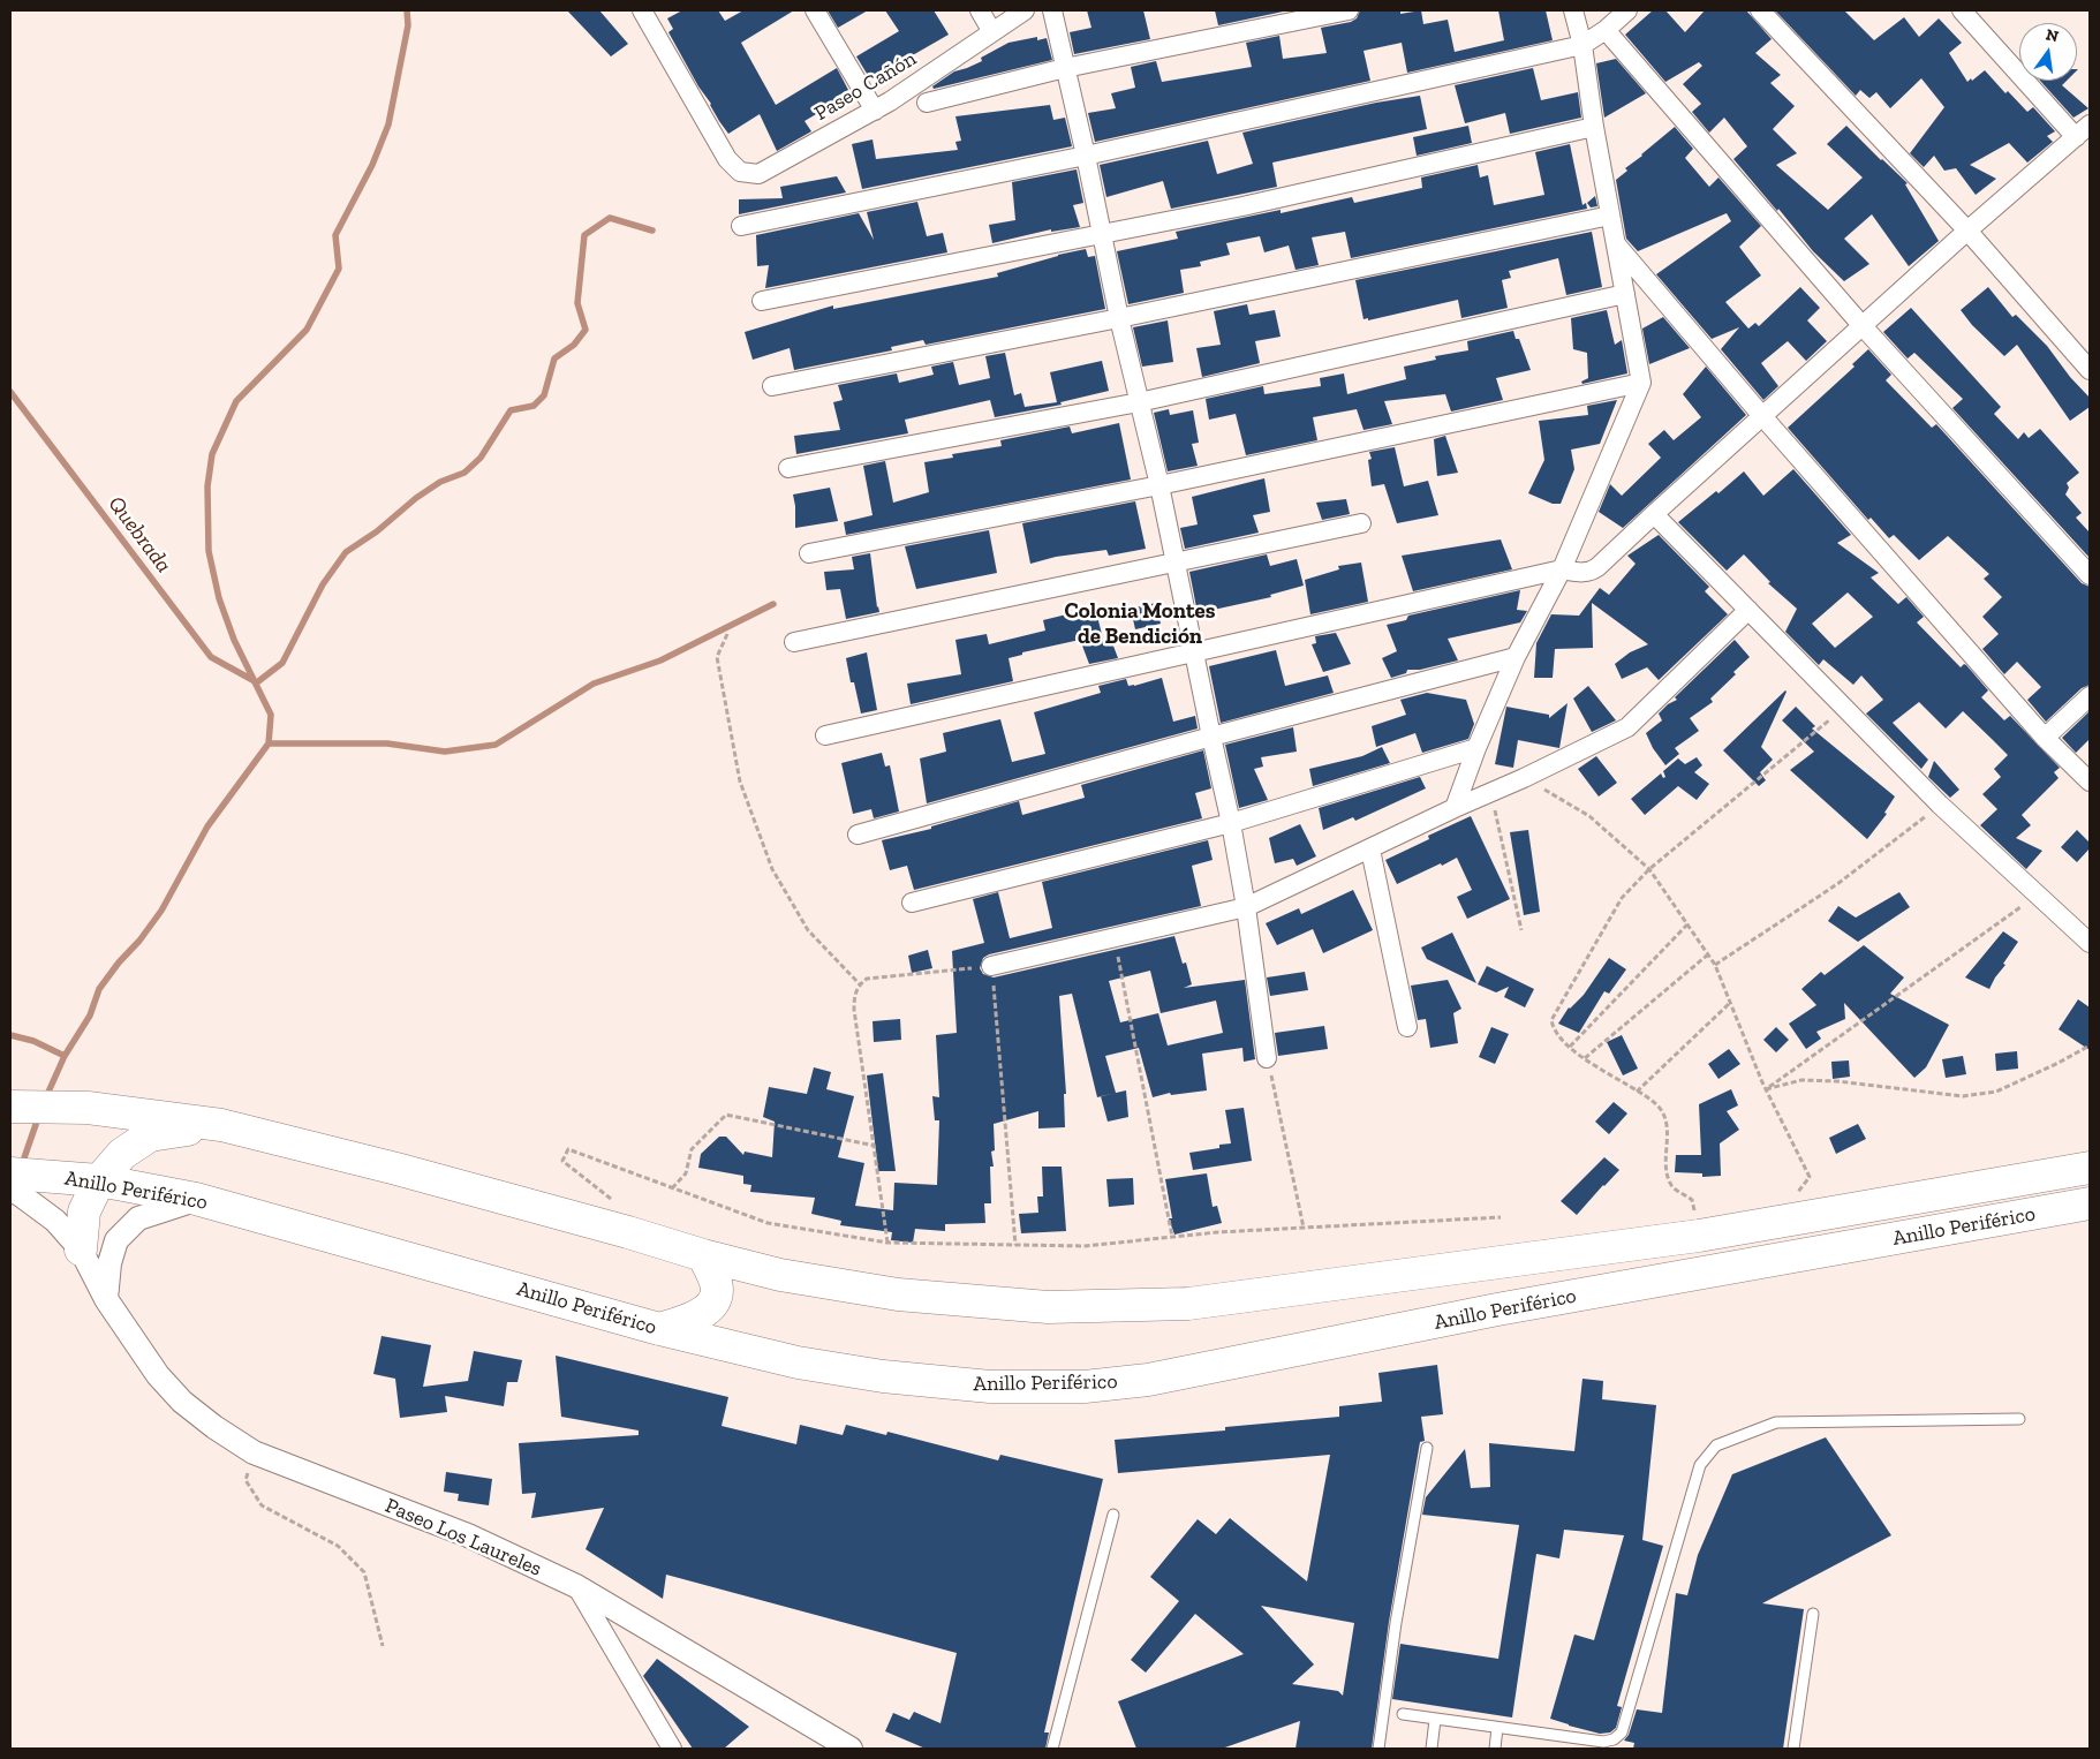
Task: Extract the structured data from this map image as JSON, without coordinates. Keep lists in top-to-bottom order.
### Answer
{
  "streets": {
    "highway": ["Anillo Periférico"],
    "street": ["Paseo Cañón", "Paseo Los Laureles"]
  },
  "districts": ["Colonia Montes de Bendición"],
  "water": ["Quebrada"],
  "north": "top"
}
